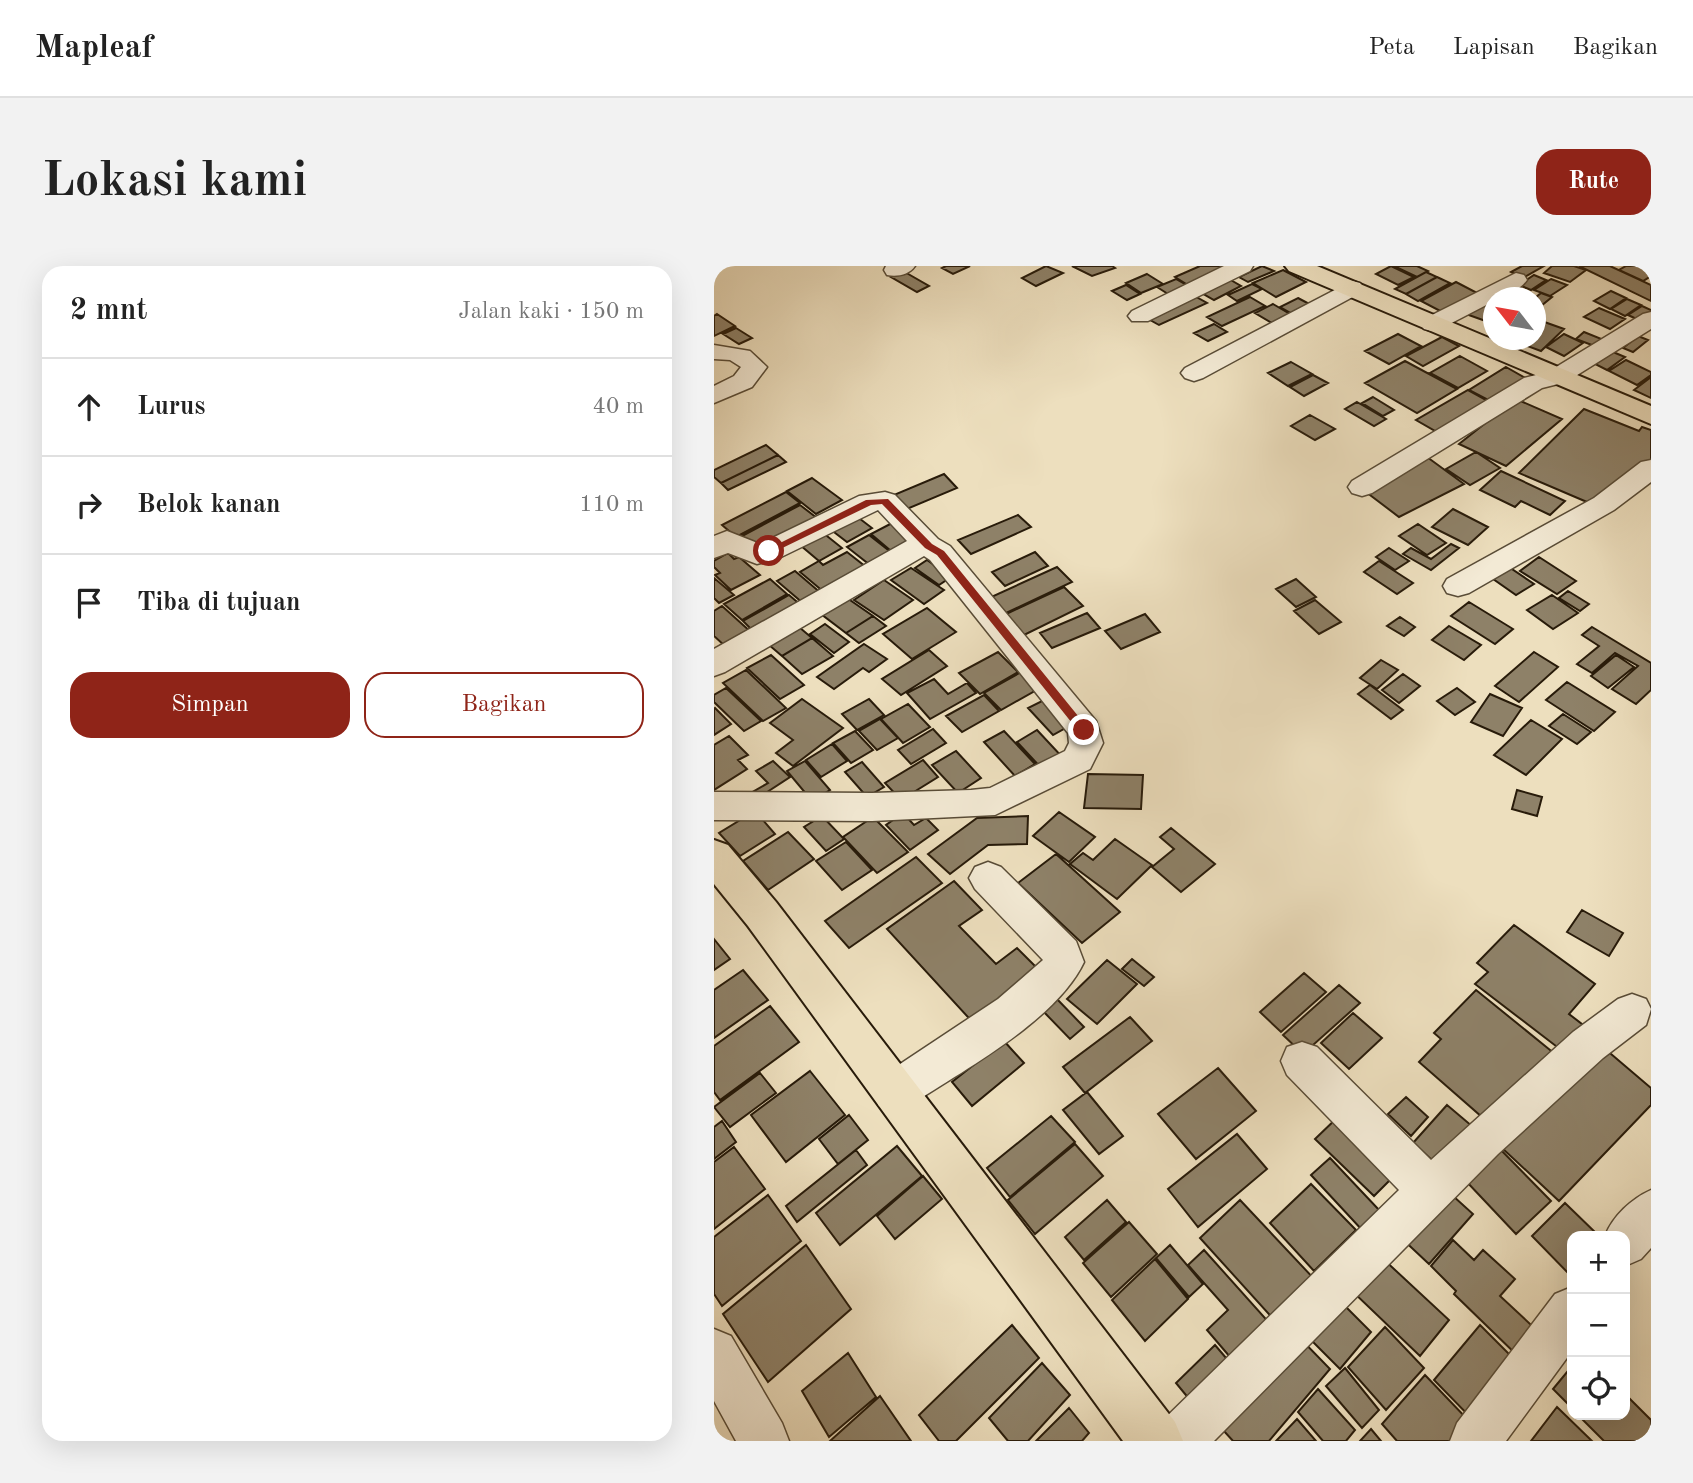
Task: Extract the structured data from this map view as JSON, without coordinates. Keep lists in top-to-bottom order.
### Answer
{
  "north": "top left",
  "page": {
    "header": "Mapleaf",
    "nav": ["Peta", "Lapisan", "Bagikan"],
    "buttons": [
      "Rute",
      ["Simpan", "Bagikan"]
    ],
    "title": "Lokasi kami",
    "heading": ["2 mnt", "Jalan kaki · 150 m"],
    "list": [
      ["Lurus", "40 m"],
      ["Belok kanan", "110 m"],
      "Tiba di tujuan"
    ],
    "map_buttons": ["+", "−"]
  }
}
